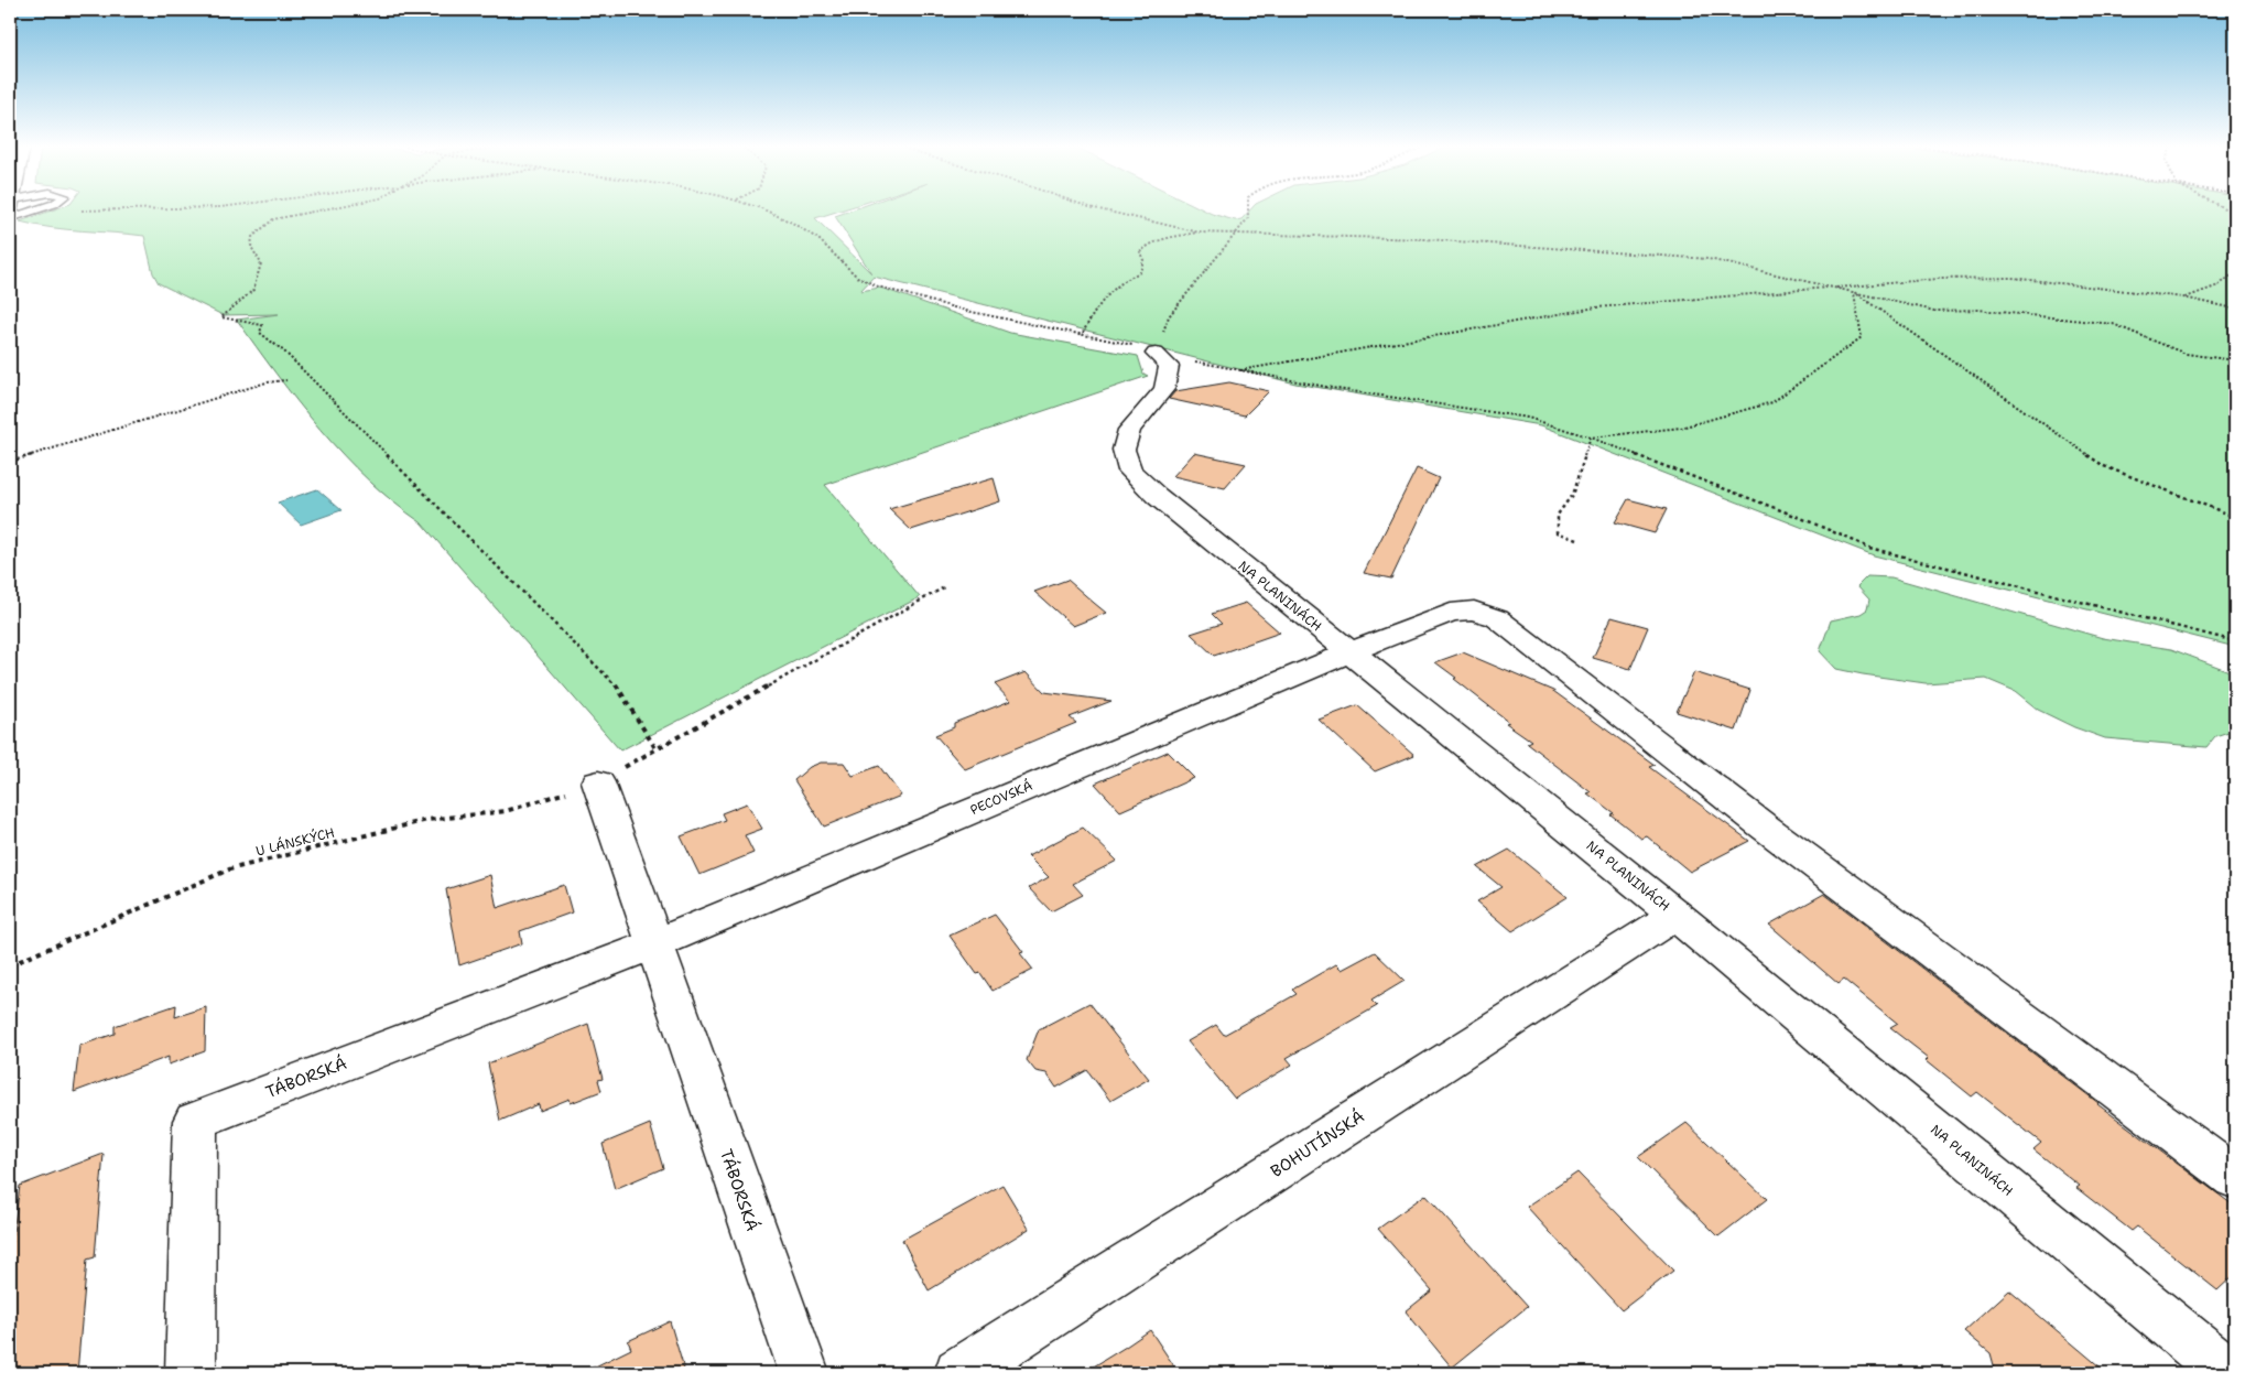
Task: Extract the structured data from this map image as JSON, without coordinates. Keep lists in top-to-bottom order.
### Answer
{
  "streets": {
    "street": [
      "NA PLANINÁCH",
      "PECOVSKÁ",
      "TÁBORSKÁ",
      "BOHUTÍNSKÁ"
    ],
    "path": ["U LÁNSKÝCH"]
  },
  "crossings": [
    ["NA PLANINÁCH", "PECOVSKÁ"],
    ["NA PLANINÁCH", "BOHUTÍNSKÁ"],
    ["PECOVSKÁ", "TÁBORSKÁ"],
    ["U LÁNSKÝCH", "TÁBORSKÁ"]
  ]
}
